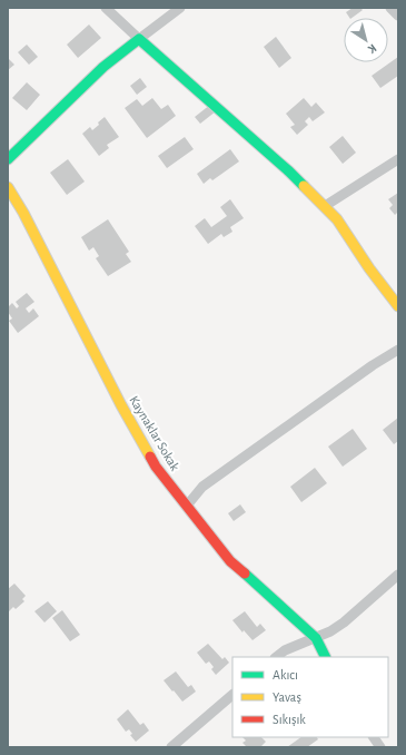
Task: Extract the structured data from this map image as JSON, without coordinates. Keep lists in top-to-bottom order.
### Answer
{
  "streets": {
    "street": ["Kaynaklar Sokak"]
  },
  "legend": ["Akıcı", "Yavaş", "Sıkışık"],
  "north": "bottom right"
}
